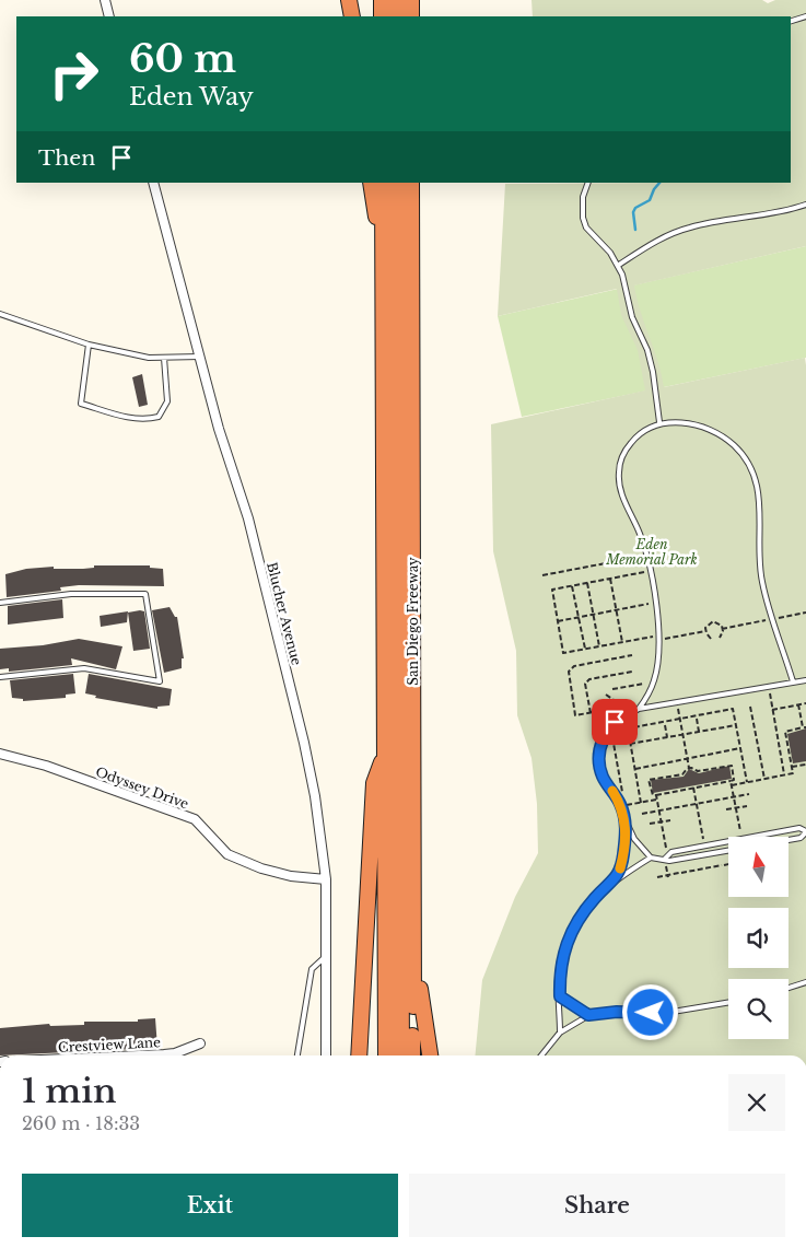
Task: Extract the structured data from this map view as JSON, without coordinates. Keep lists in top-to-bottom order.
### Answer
{
  "streets": {
    "highway": ["San Diego Freeway"],
    "street": ["Blucher Avenue", "Odyssey Drive", "Crestview Lane"]
  },
  "crossings": [
    ["Blucher Avenue", "Odyssey Drive"]
  ],
  "parks": ["Eden Memorial Park"],
  "north": "top",
  "page": {
    "turn": ["60 m", "Eden Way"],
    "then": "Then",
    "heading": ["1 min", "260 m · 18:33"],
    "buttons": ["Exit", "Share"]
  }
}
